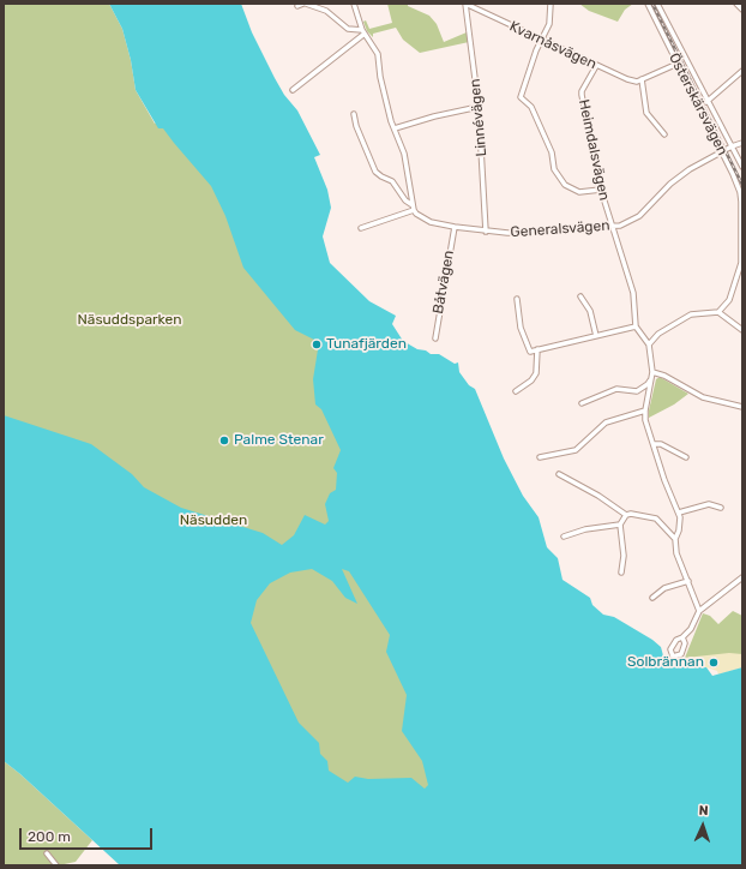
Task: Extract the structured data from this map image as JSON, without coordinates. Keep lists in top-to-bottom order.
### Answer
{
  "streets": {
    "street": [
      "Kvarnåsvägen",
      "Österskärsvägen",
      "Linnévägen",
      "Heimdalsvägen",
      "Generalsvägen",
      "Båtvägen"
    ]
  },
  "crossings": [
    ["Kvarnåsvägen", "Linnévägen"],
    ["Kvarnåsvägen", "Heimdalsvägen"],
    ["Österskärsvägen", "Generalsvägen"],
    ["Linnévägen", "Generalsvägen"],
    ["Heimdalsvägen", "Generalsvägen"],
    ["Generalsvägen", "Båtvägen"]
  ],
  "parks": ["Näsuddsparken", "Näsudden"],
  "places": ["Tunafjärden", "Palme Stenar", "Solbrännan"],
  "scale_bar": "200 m",
  "north": "top"
}
